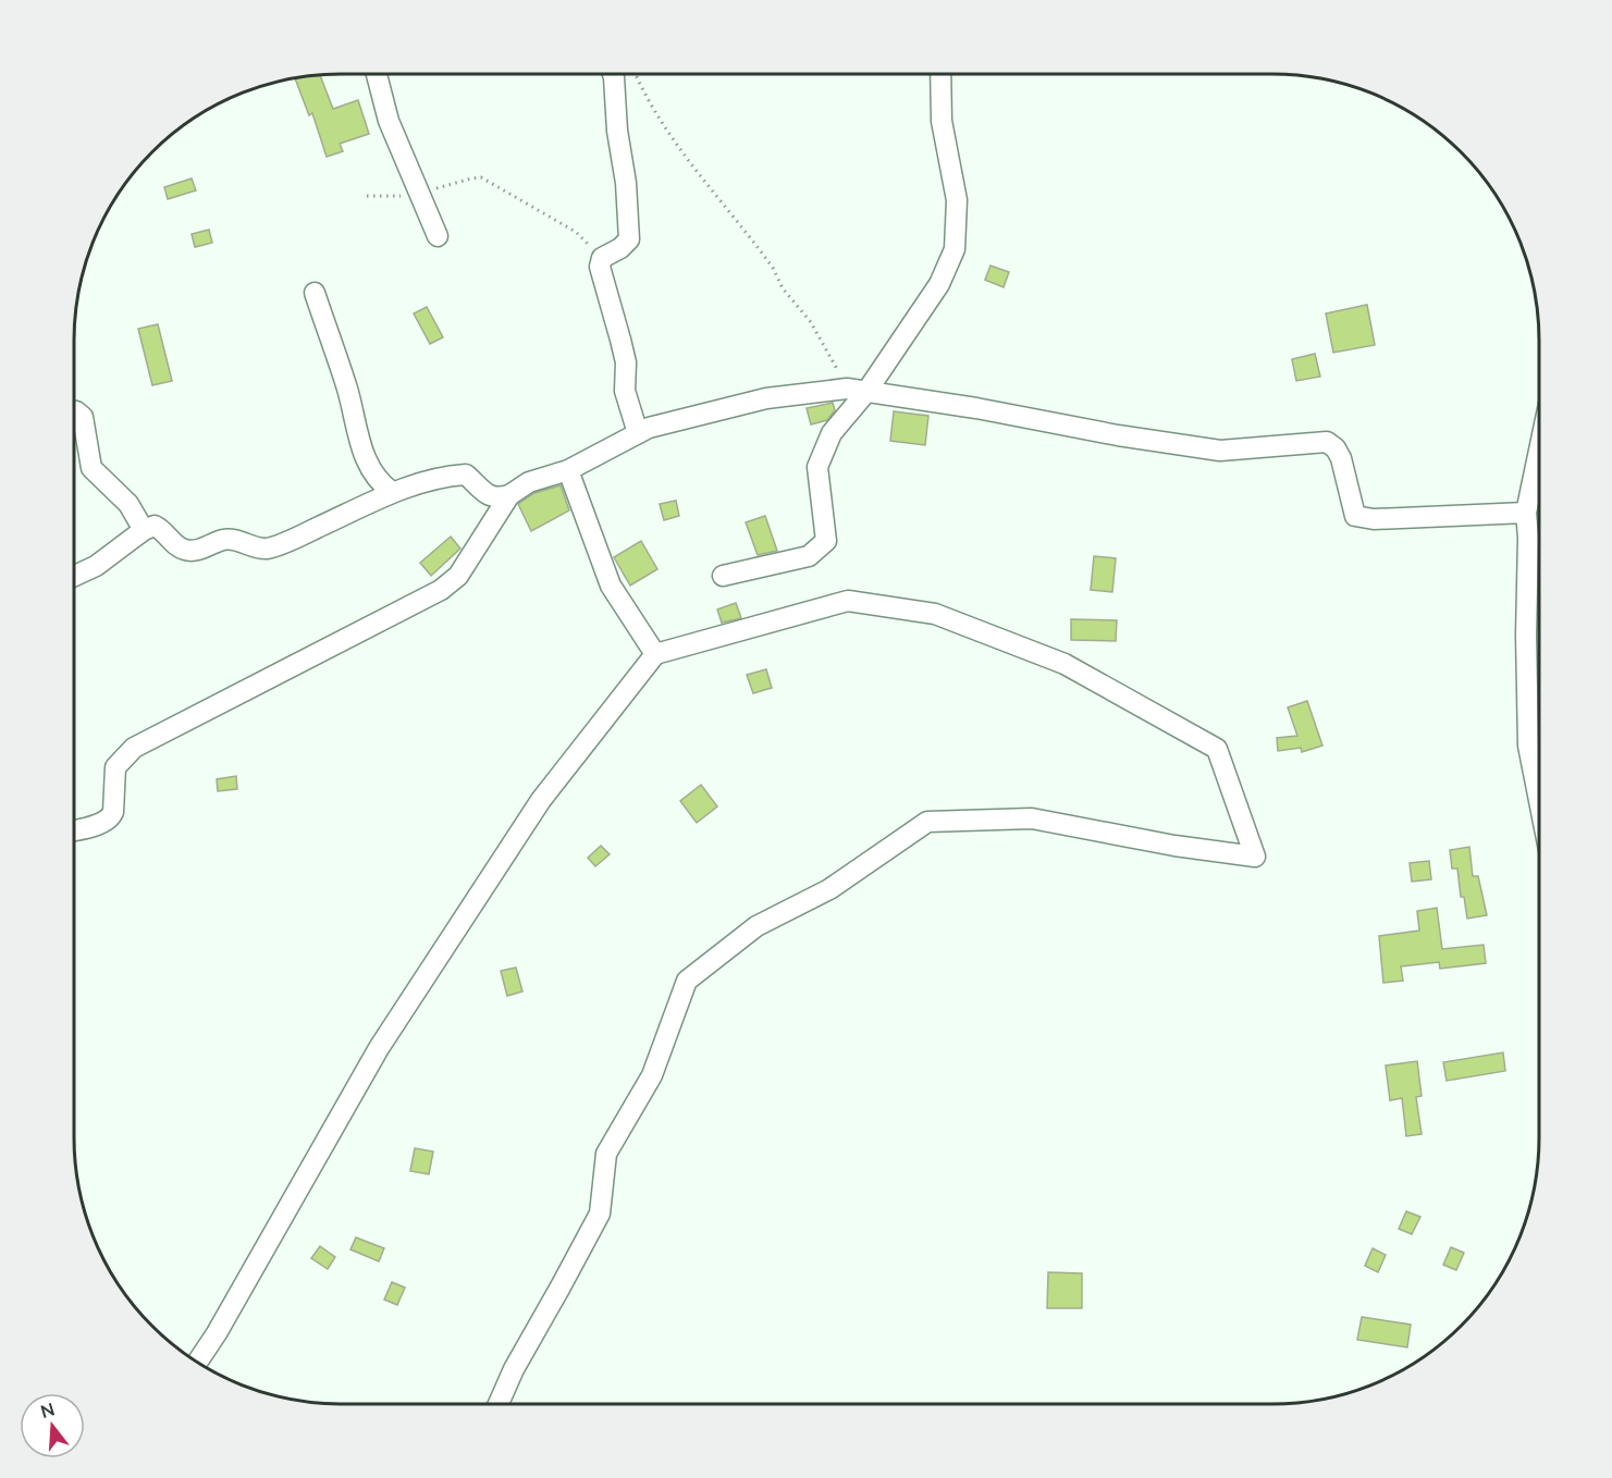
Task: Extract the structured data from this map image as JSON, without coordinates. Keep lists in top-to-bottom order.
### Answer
{
  "north": "top"
}
